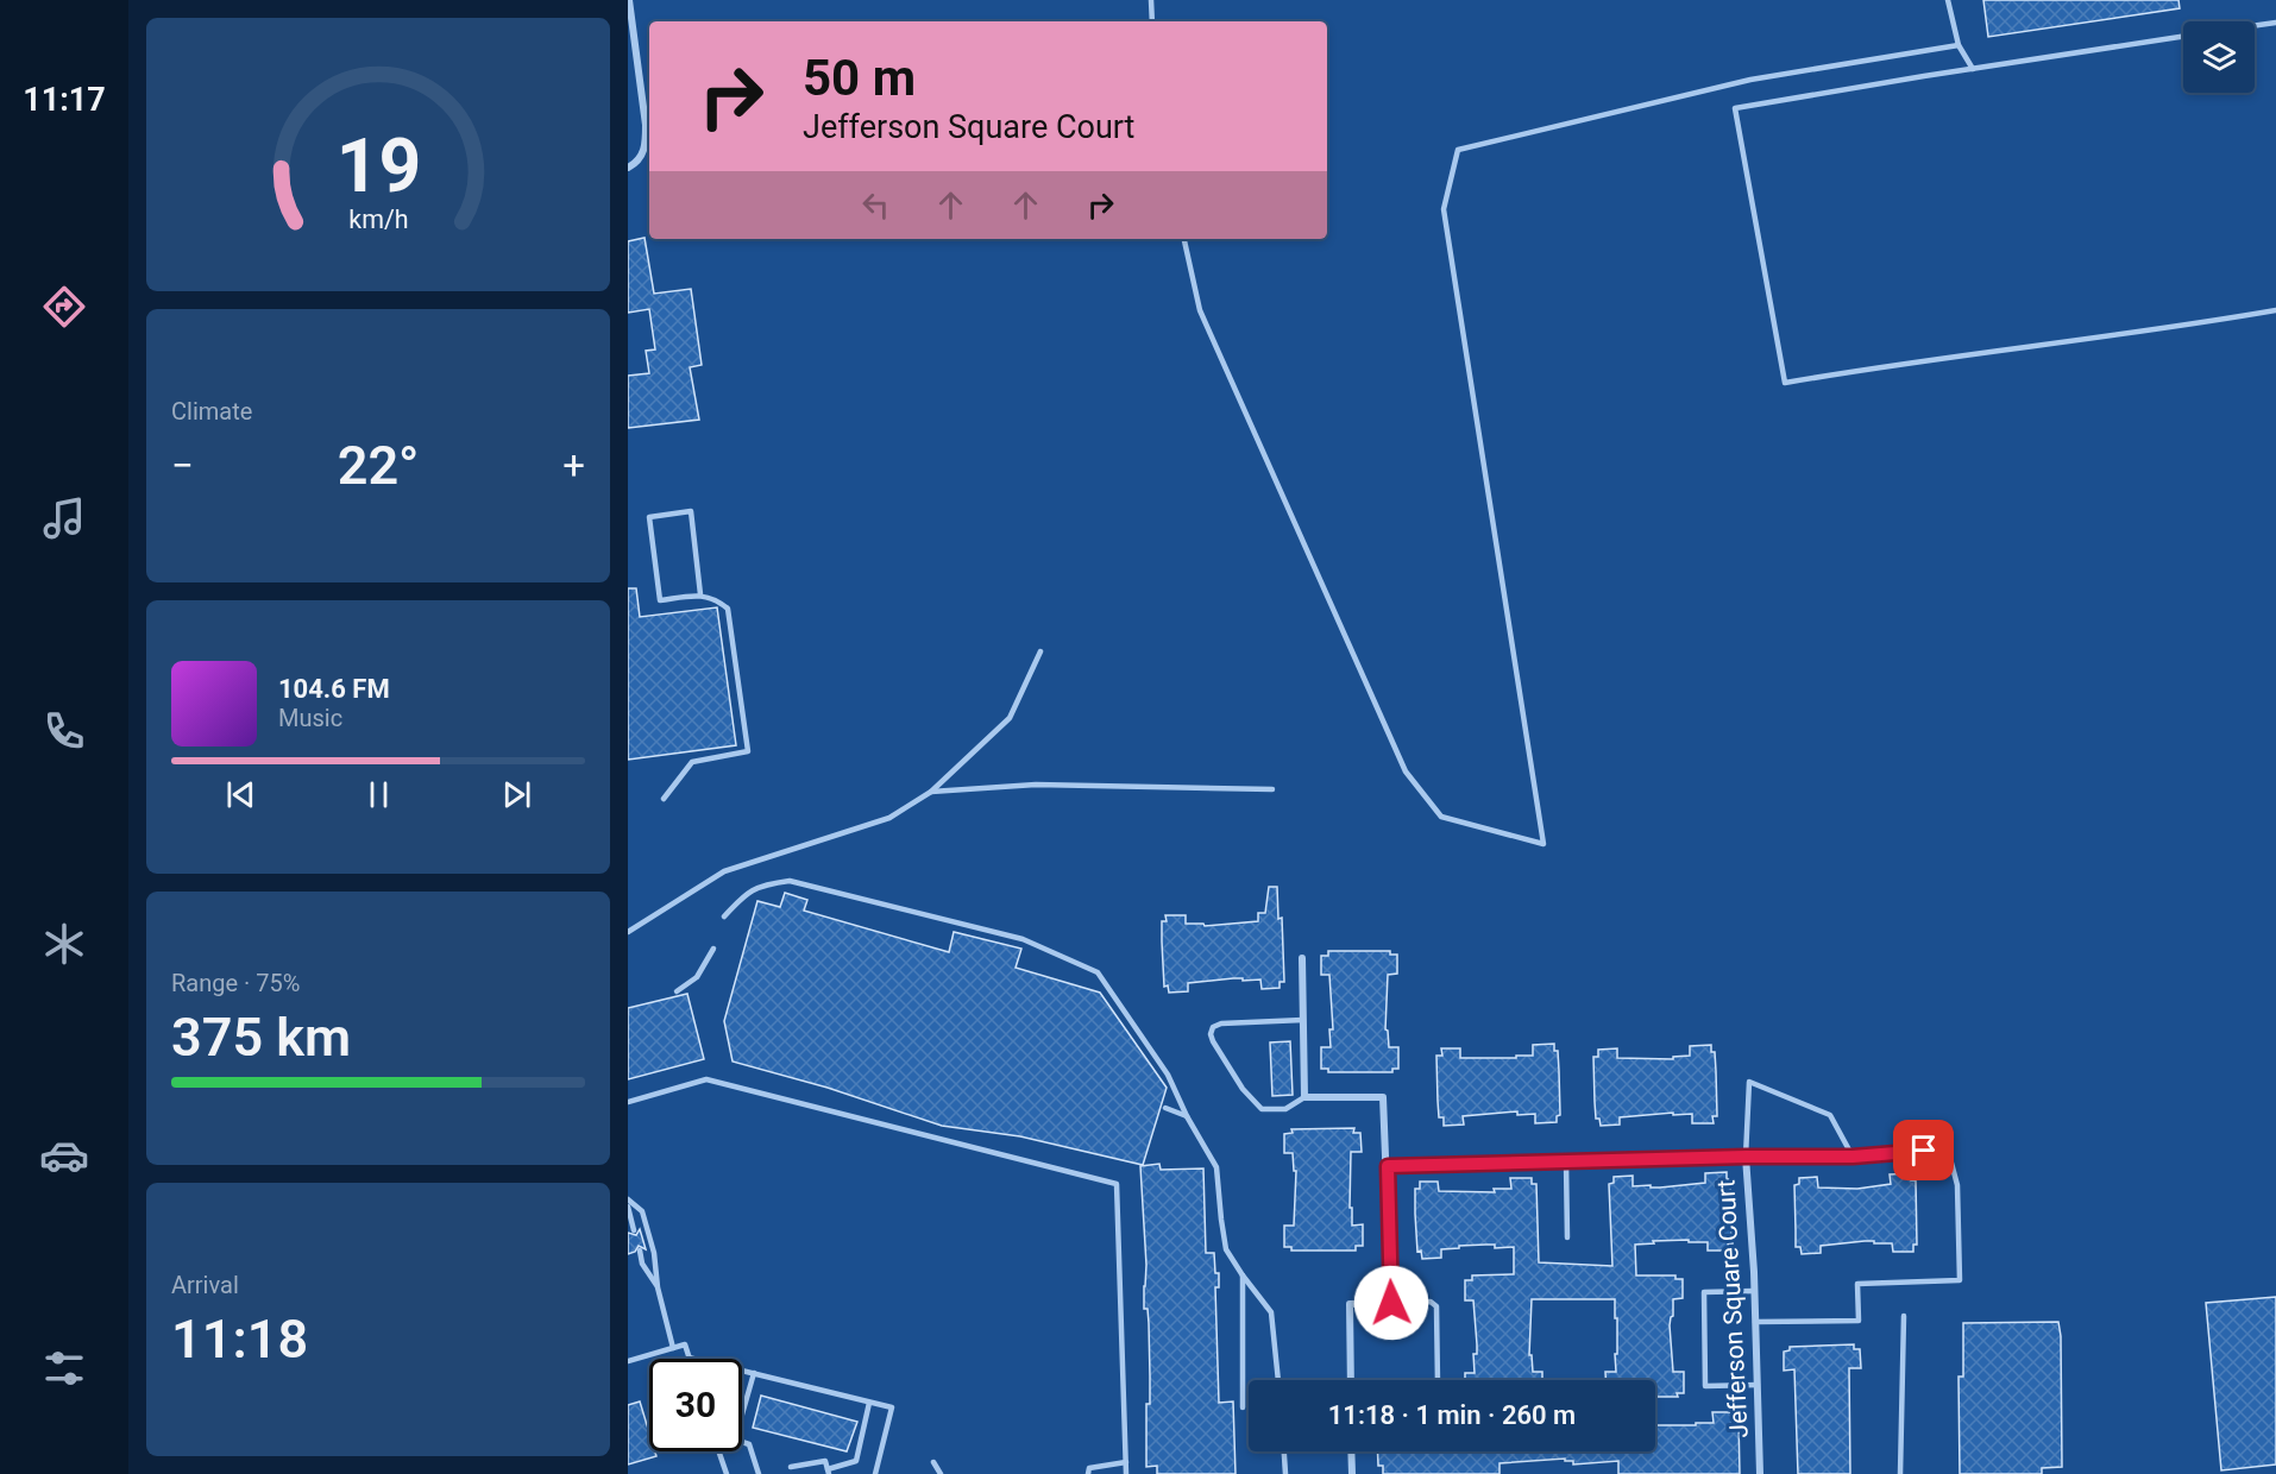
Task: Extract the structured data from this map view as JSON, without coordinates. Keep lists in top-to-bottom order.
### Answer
{
  "streets": {
    "street": ["Jefferson Square Court"]
  },
  "page": {
    "tabs": "11:17",
    "turn": ["50 m", "Jefferson Square Court"],
    "tile": [
      "Climate",
      ["Range · 75%", "375 km"],
      ["Arrival", "11:18"]
    ],
    "heat": ["−", "22°", "+"],
    "song": ["104.6 FM", "Music"],
    "limit": "30",
    "trip": "11:18 · 1 min · 260 m",
    "gauge": ["19", "km/h"]
  }
}
